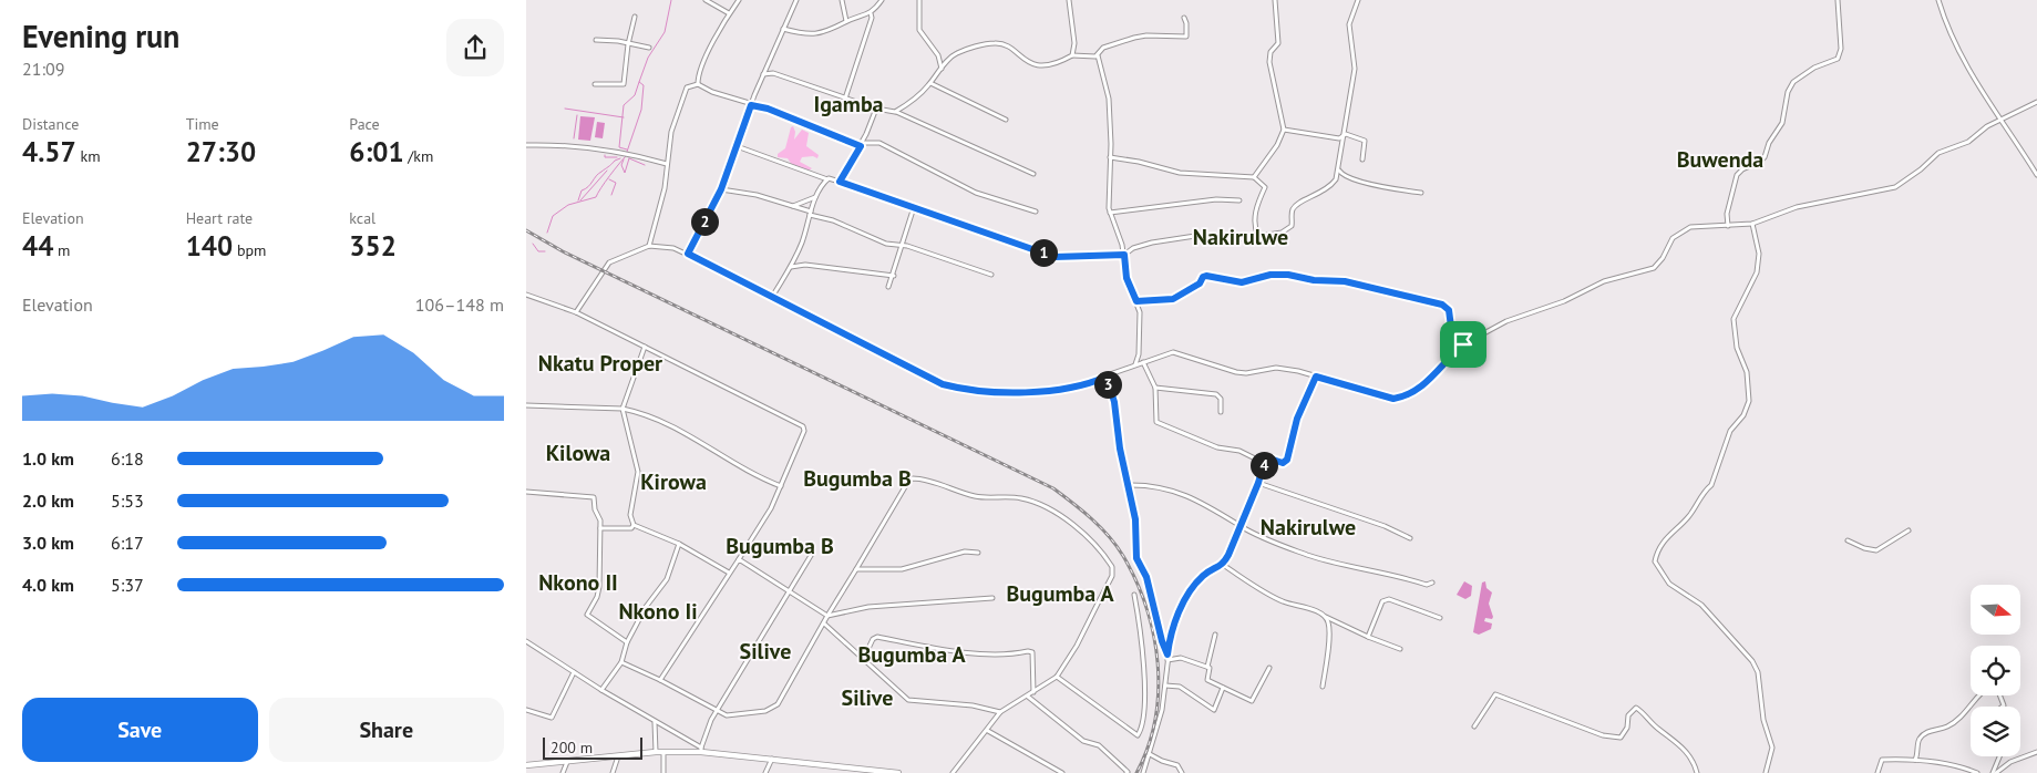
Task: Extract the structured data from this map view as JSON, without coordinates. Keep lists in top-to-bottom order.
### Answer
{
  "districts": [
    "Igamba",
    "Buwenda",
    "Nakirulwe",
    "Nkatu Proper",
    "Kilowa",
    "Bugumba B",
    "Kirowa",
    "Nakirulwe",
    "Bugumba B",
    "Nkono II",
    "Bugumba A",
    "Nkono Ii",
    "Silive",
    "Bugumba A",
    "Silive"
  ],
  "scale_bar": "200 m",
  "north": "right",
  "page": {
    "heading": ["Evening run", "21:09"],
    "stats": [
      ["Distance", "4.57 km"],
      ["Time", "27:30"],
      ["Pace", "6:01 /km"],
      ["Elevation", "44 m"],
      ["Heart rate", "140 bpm"],
      ["kcal", "352"]
    ],
    "pins": [
      "2",
      "1",
      "3",
      "4"
    ],
    "chart": ["Elevation", "106–148 m"],
    "list": [
      {
        "name": "1.0 km",
        "note": "6:18"
      },
      {
        "name": "2.0 km",
        "note": "5:53"
      },
      {
        "name": "3.0 km",
        "note": "6:17"
      },
      {
        "name": "4.0 km",
        "note": "5:37"
      }
    ],
    "buttons": ["Save", "Share"],
    "scale": "200 m"
  }
}
